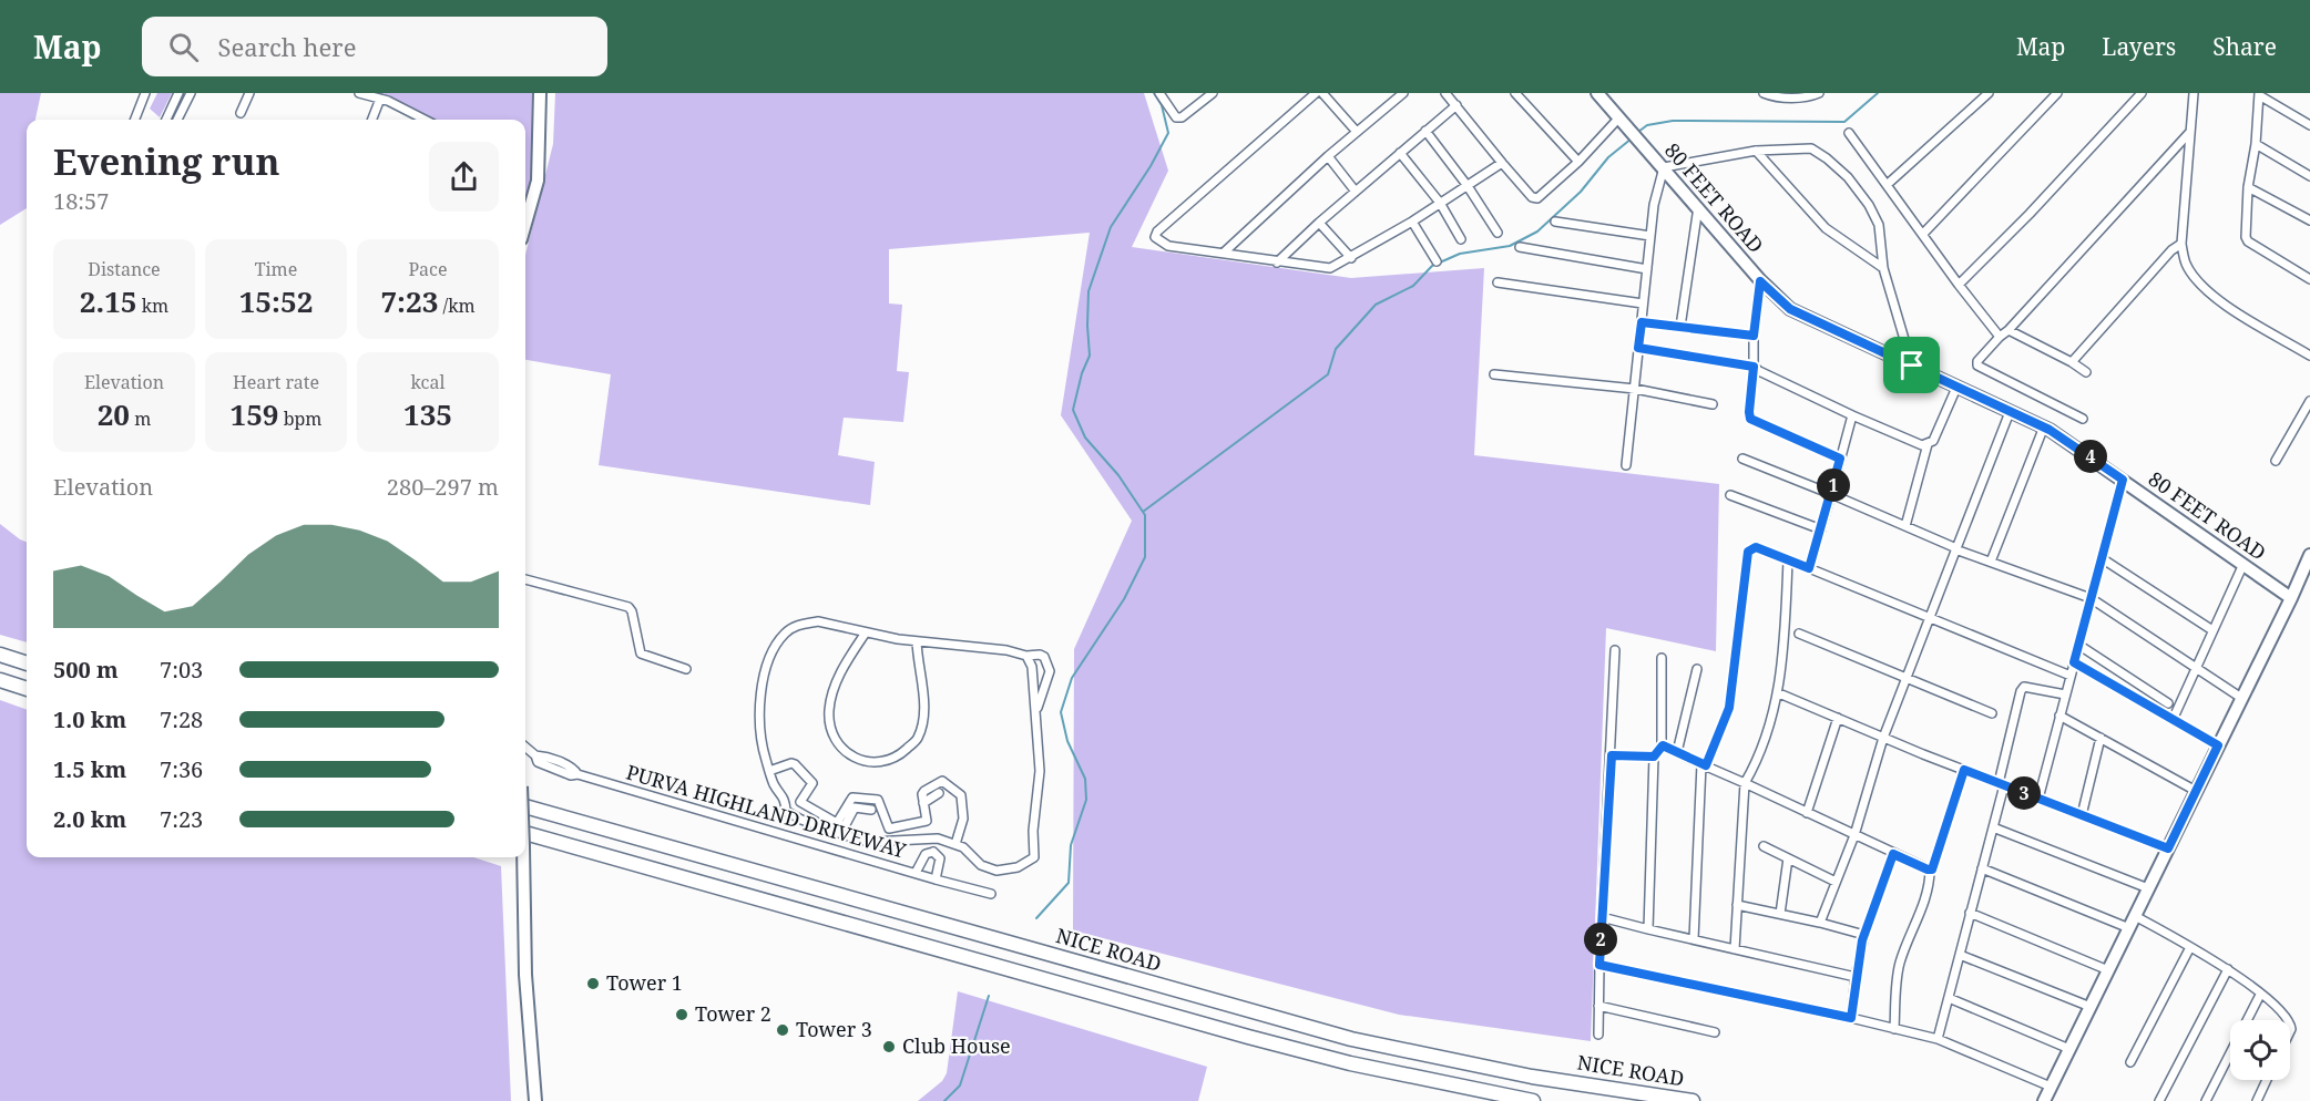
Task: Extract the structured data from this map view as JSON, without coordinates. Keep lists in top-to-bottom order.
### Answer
{
  "streets": {
    "highway": ["NICE ROAD"],
    "street": ["80 FEET ROAD", "PURVA HIGHLAND DRIVEWAY"]
  },
  "places": [
    "Tower 1",
    "Tower 2",
    "Tower 3",
    "Club House"
  ],
  "page": {
    "header": "Map",
    "search": "Search here",
    "nav": ["Map", "Layers", "Share"],
    "heading": ["Evening run", "18:57"],
    "stats": [
      ["Distance", "2.15 km"],
      ["Time", "15:52"],
      ["Pace", "7:23 /km"],
      ["Elevation", "20 m"],
      ["Heart rate", "159 bpm"],
      ["kcal", "135"]
    ],
    "pins": [
      "4",
      "1",
      "3",
      "2"
    ],
    "chart": ["Elevation", "280–297 m"],
    "list": [
      {
        "name": "500 m",
        "note": "7:03"
      },
      {
        "name": "1.0 km",
        "note": "7:28"
      },
      {
        "name": "1.5 km",
        "note": "7:36"
      },
      {
        "name": "2.0 km",
        "note": "7:23"
      }
    ]
  }
}
